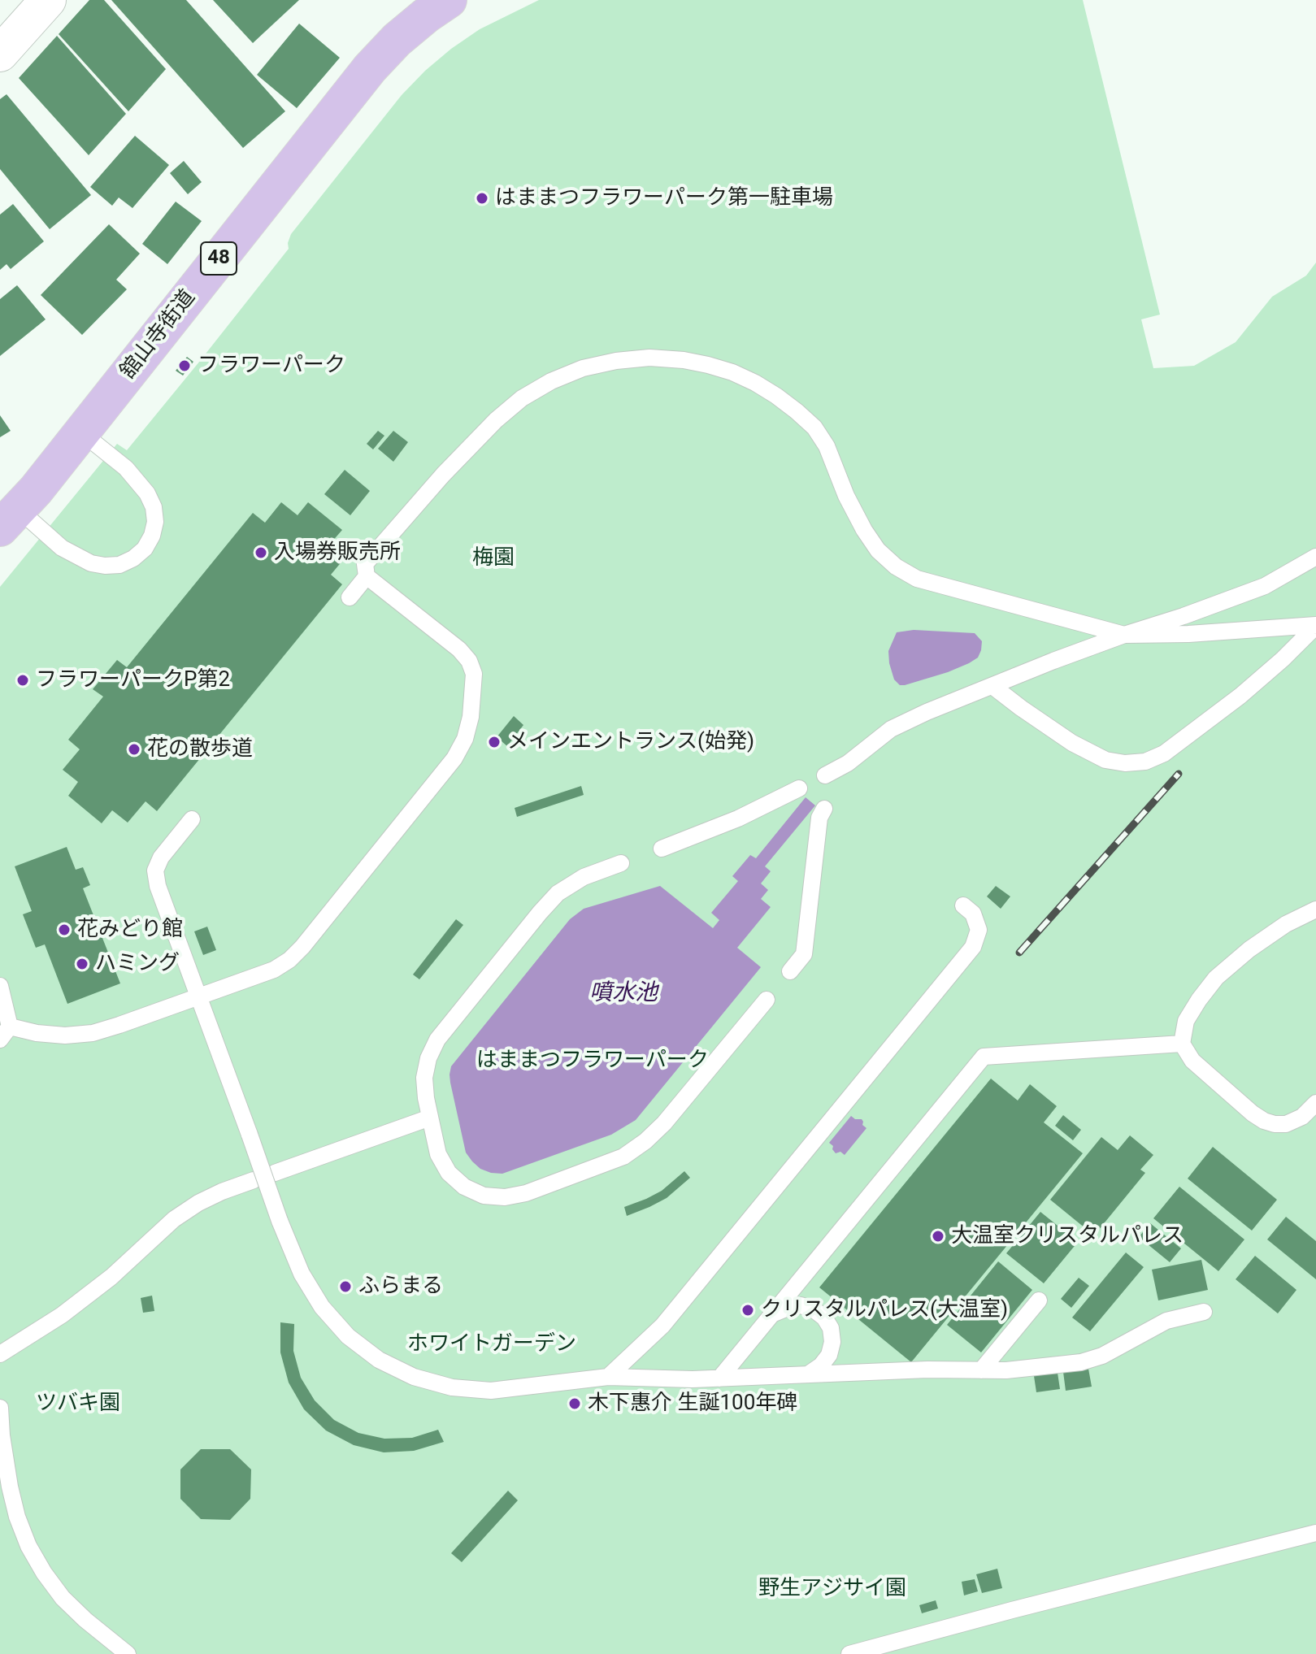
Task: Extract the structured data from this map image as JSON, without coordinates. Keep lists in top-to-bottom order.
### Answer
{
  "streets": {
    "main road": ["48", "舘山寺街道"]
  },
  "water": ["噴水池"],
  "parks": [
    "梅園",
    "はままつフラワーパーク",
    "ホワイトガーデン",
    "ツバキ園",
    "野生アジサイ園"
  ],
  "places": [
    "はままつフラワーパーク第一駐車場",
    "フラワーパーク",
    "入場券販売所",
    "フラワーパークP第2",
    "メインエントランス(始発)",
    "花の散歩道",
    "花みどり館",
    "ハミング",
    "大温室クリスタルパレス",
    "ふらまる",
    "クリスタルパレス(大温室)",
    "木下惠介 生誕100年碑"
  ]
}
